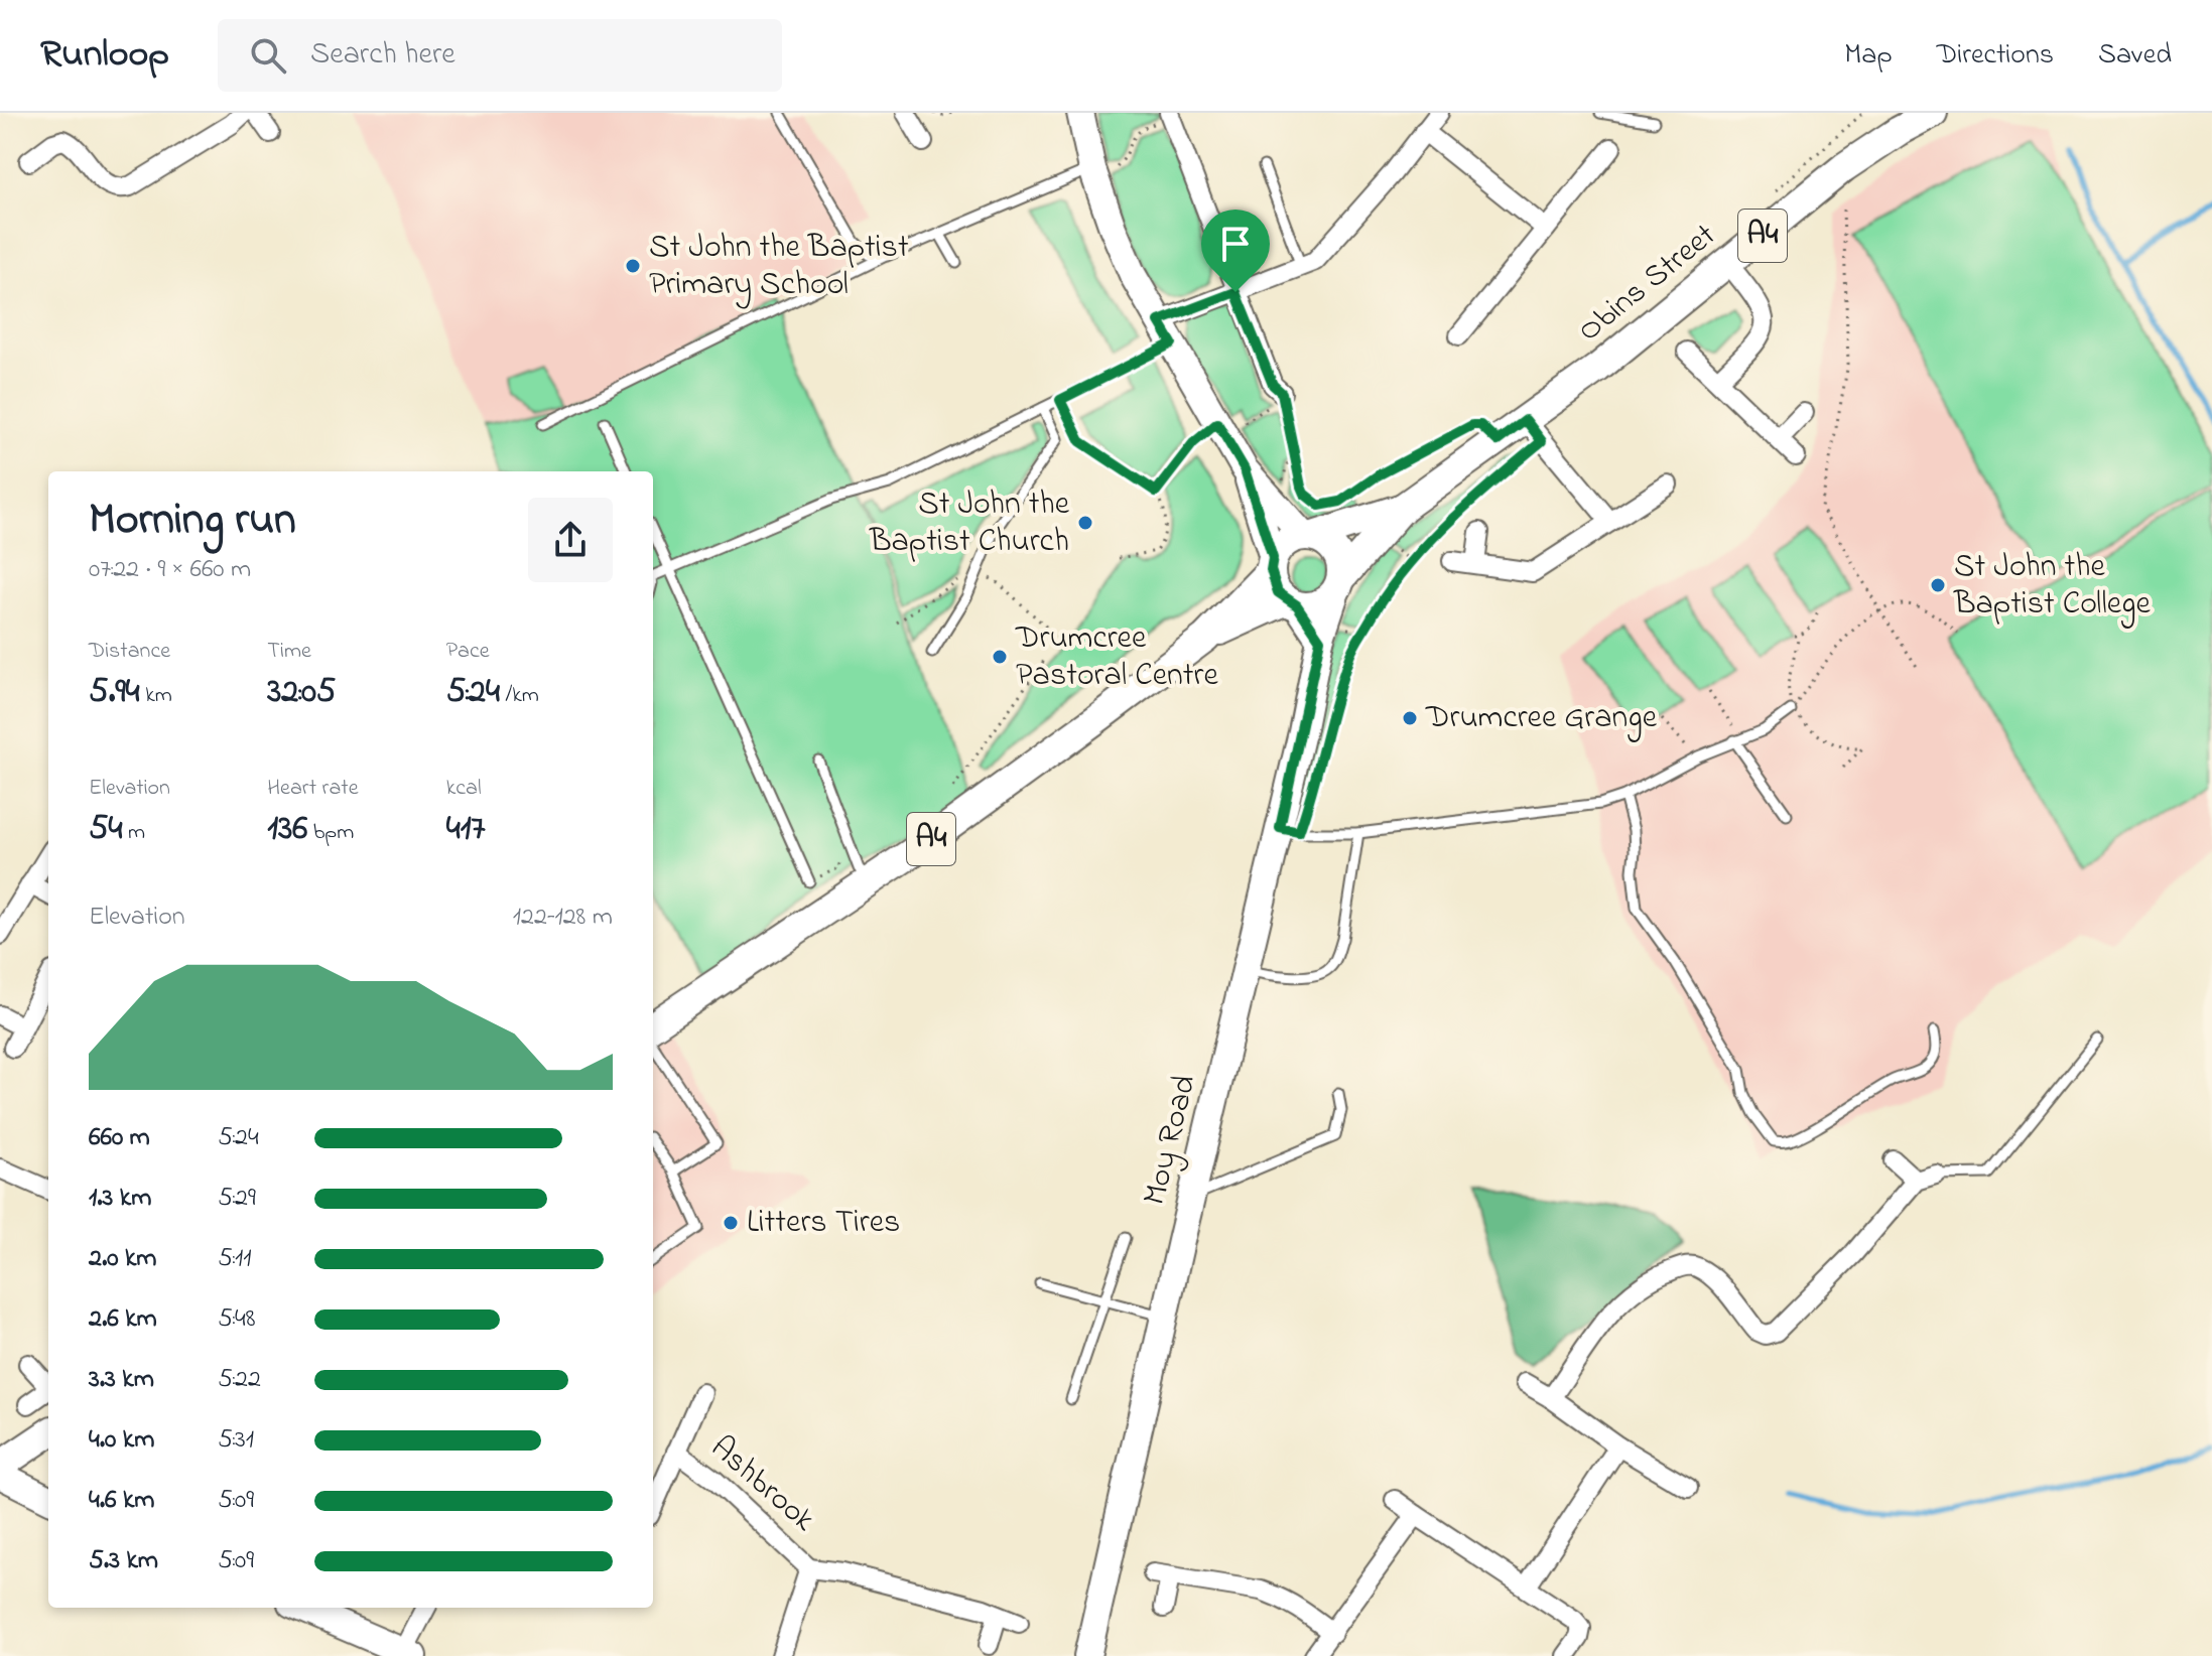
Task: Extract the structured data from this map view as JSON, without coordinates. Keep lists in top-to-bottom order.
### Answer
{
  "streets": {
    "main road": ["A4", "Obins Street", "Moy Road"],
    "street": ["Ashbrook"]
  },
  "crossings": [
    ["A4", "Obins Street"],
    ["A4", "Moy Road"],
    ["Obins Street", "Moy Road"]
  ],
  "places": [
    "St John the Baptist Primary School",
    "St John the Baptist Church",
    "St John the Baptist College",
    "Drumcree Pastoral Centre",
    "Drumcree Grange",
    "Litters Tires"
  ],
  "page": {
    "header": "Runloop",
    "search": "Search here",
    "nav": ["Map", "Directions", "Saved"],
    "heading": ["Morning run", "07:22 · 9 × 660 m"],
    "stats": [
      ["Distance", "5.94 km"],
      ["Time", "32:05"],
      ["Pace", "5:24 /km"],
      ["Elevation", "54 m"],
      ["Heart rate", "136 bpm"],
      ["kcal", "417"]
    ],
    "chart": ["Elevation", "122–128 m"],
    "list": [
      {
        "name": "660 m",
        "note": "5:24"
      },
      {
        "name": "1.3 km",
        "note": "5:29"
      },
      {
        "name": "2.0 km",
        "note": "5:11"
      },
      {
        "name": "2.6 km",
        "note": "5:48"
      },
      {
        "name": "3.3 km",
        "note": "5:22"
      },
      {
        "name": "4.0 km",
        "note": "5:31"
      },
      {
        "name": "4.6 km",
        "note": "5:09"
      },
      {
        "name": "5.3 km",
        "note": "5:09"
      }
    ]
  }
}
